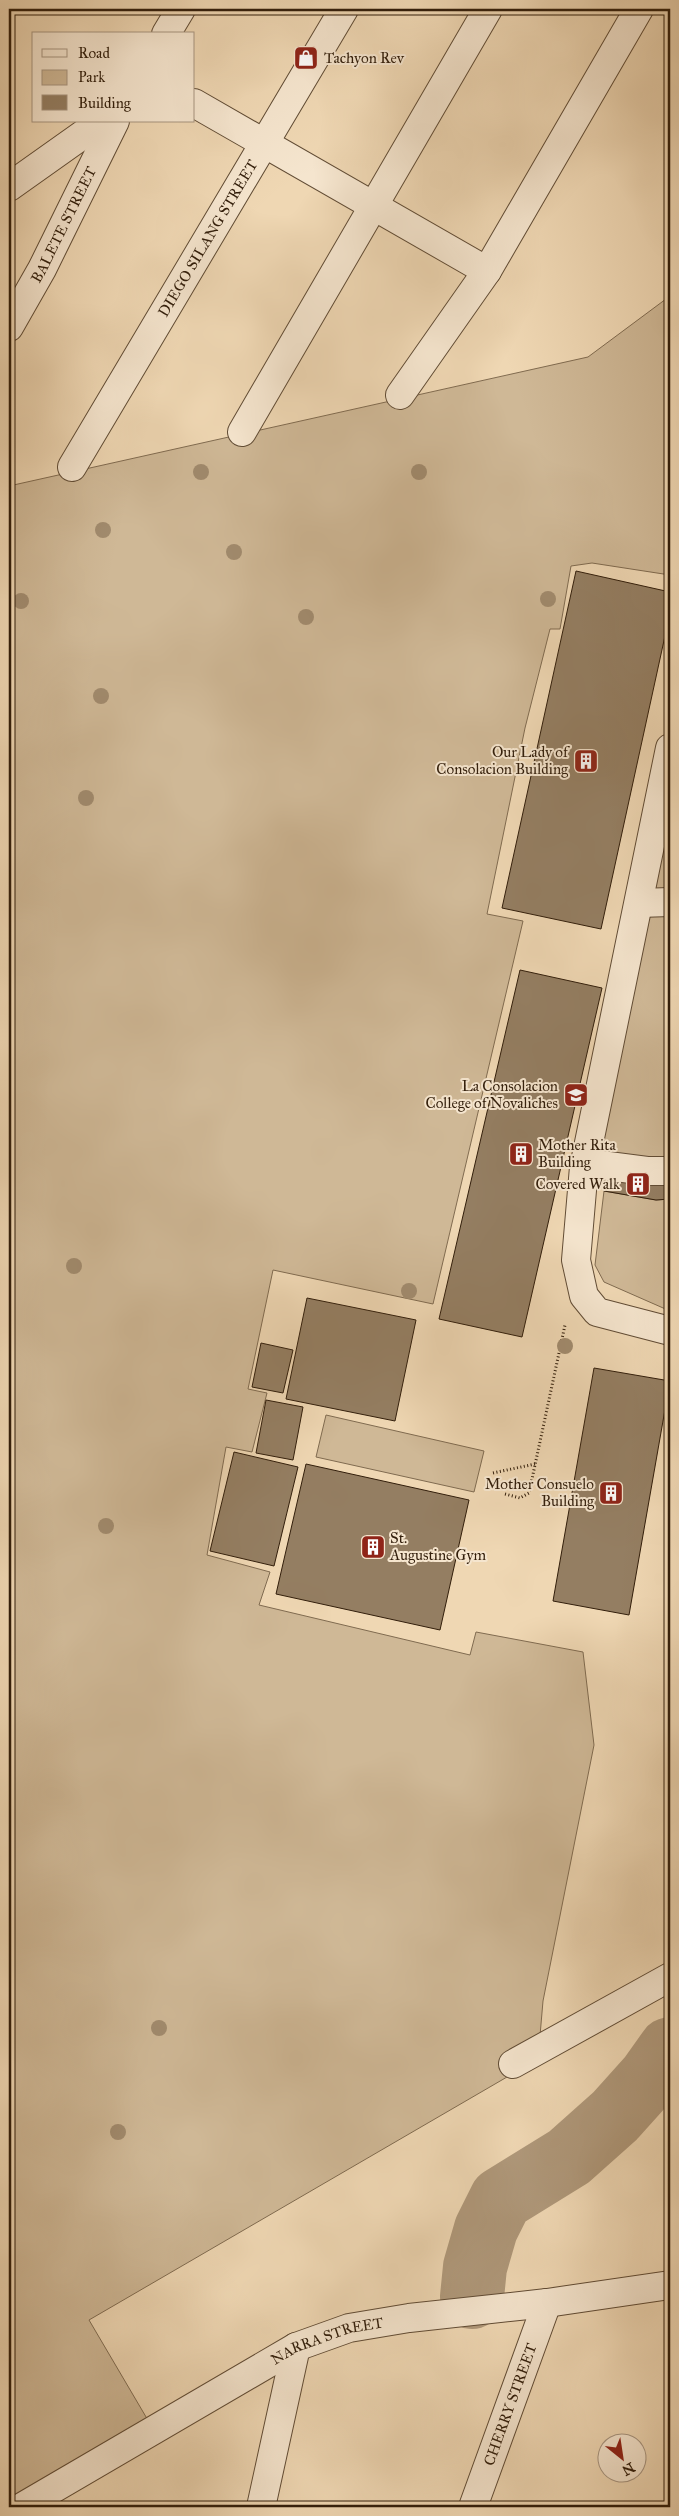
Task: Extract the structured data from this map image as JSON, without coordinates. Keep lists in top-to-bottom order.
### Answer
{
  "streets": {
    "street": [
      "BALETE STREET",
      "DIEGO SILANG STREET",
      "NARRA STREET",
      "CHERRY STREET"
    ]
  },
  "crossings": [
    ["NARRA STREET", "CHERRY STREET"]
  ],
  "places": {
    "shop": ["Tachyon Rev"],
    "building": [
      "Our Lady of Consolacion Building",
      "Mother Rita Building",
      "Covered Walk",
      "Mother Consuelo Building",
      "St. Augustine Gym"
    ],
    "school or university": ["La Consolacion College of Novaliches"]
  },
  "legend": ["Road", "Park", "Building"],
  "north": "bottom right"
}
